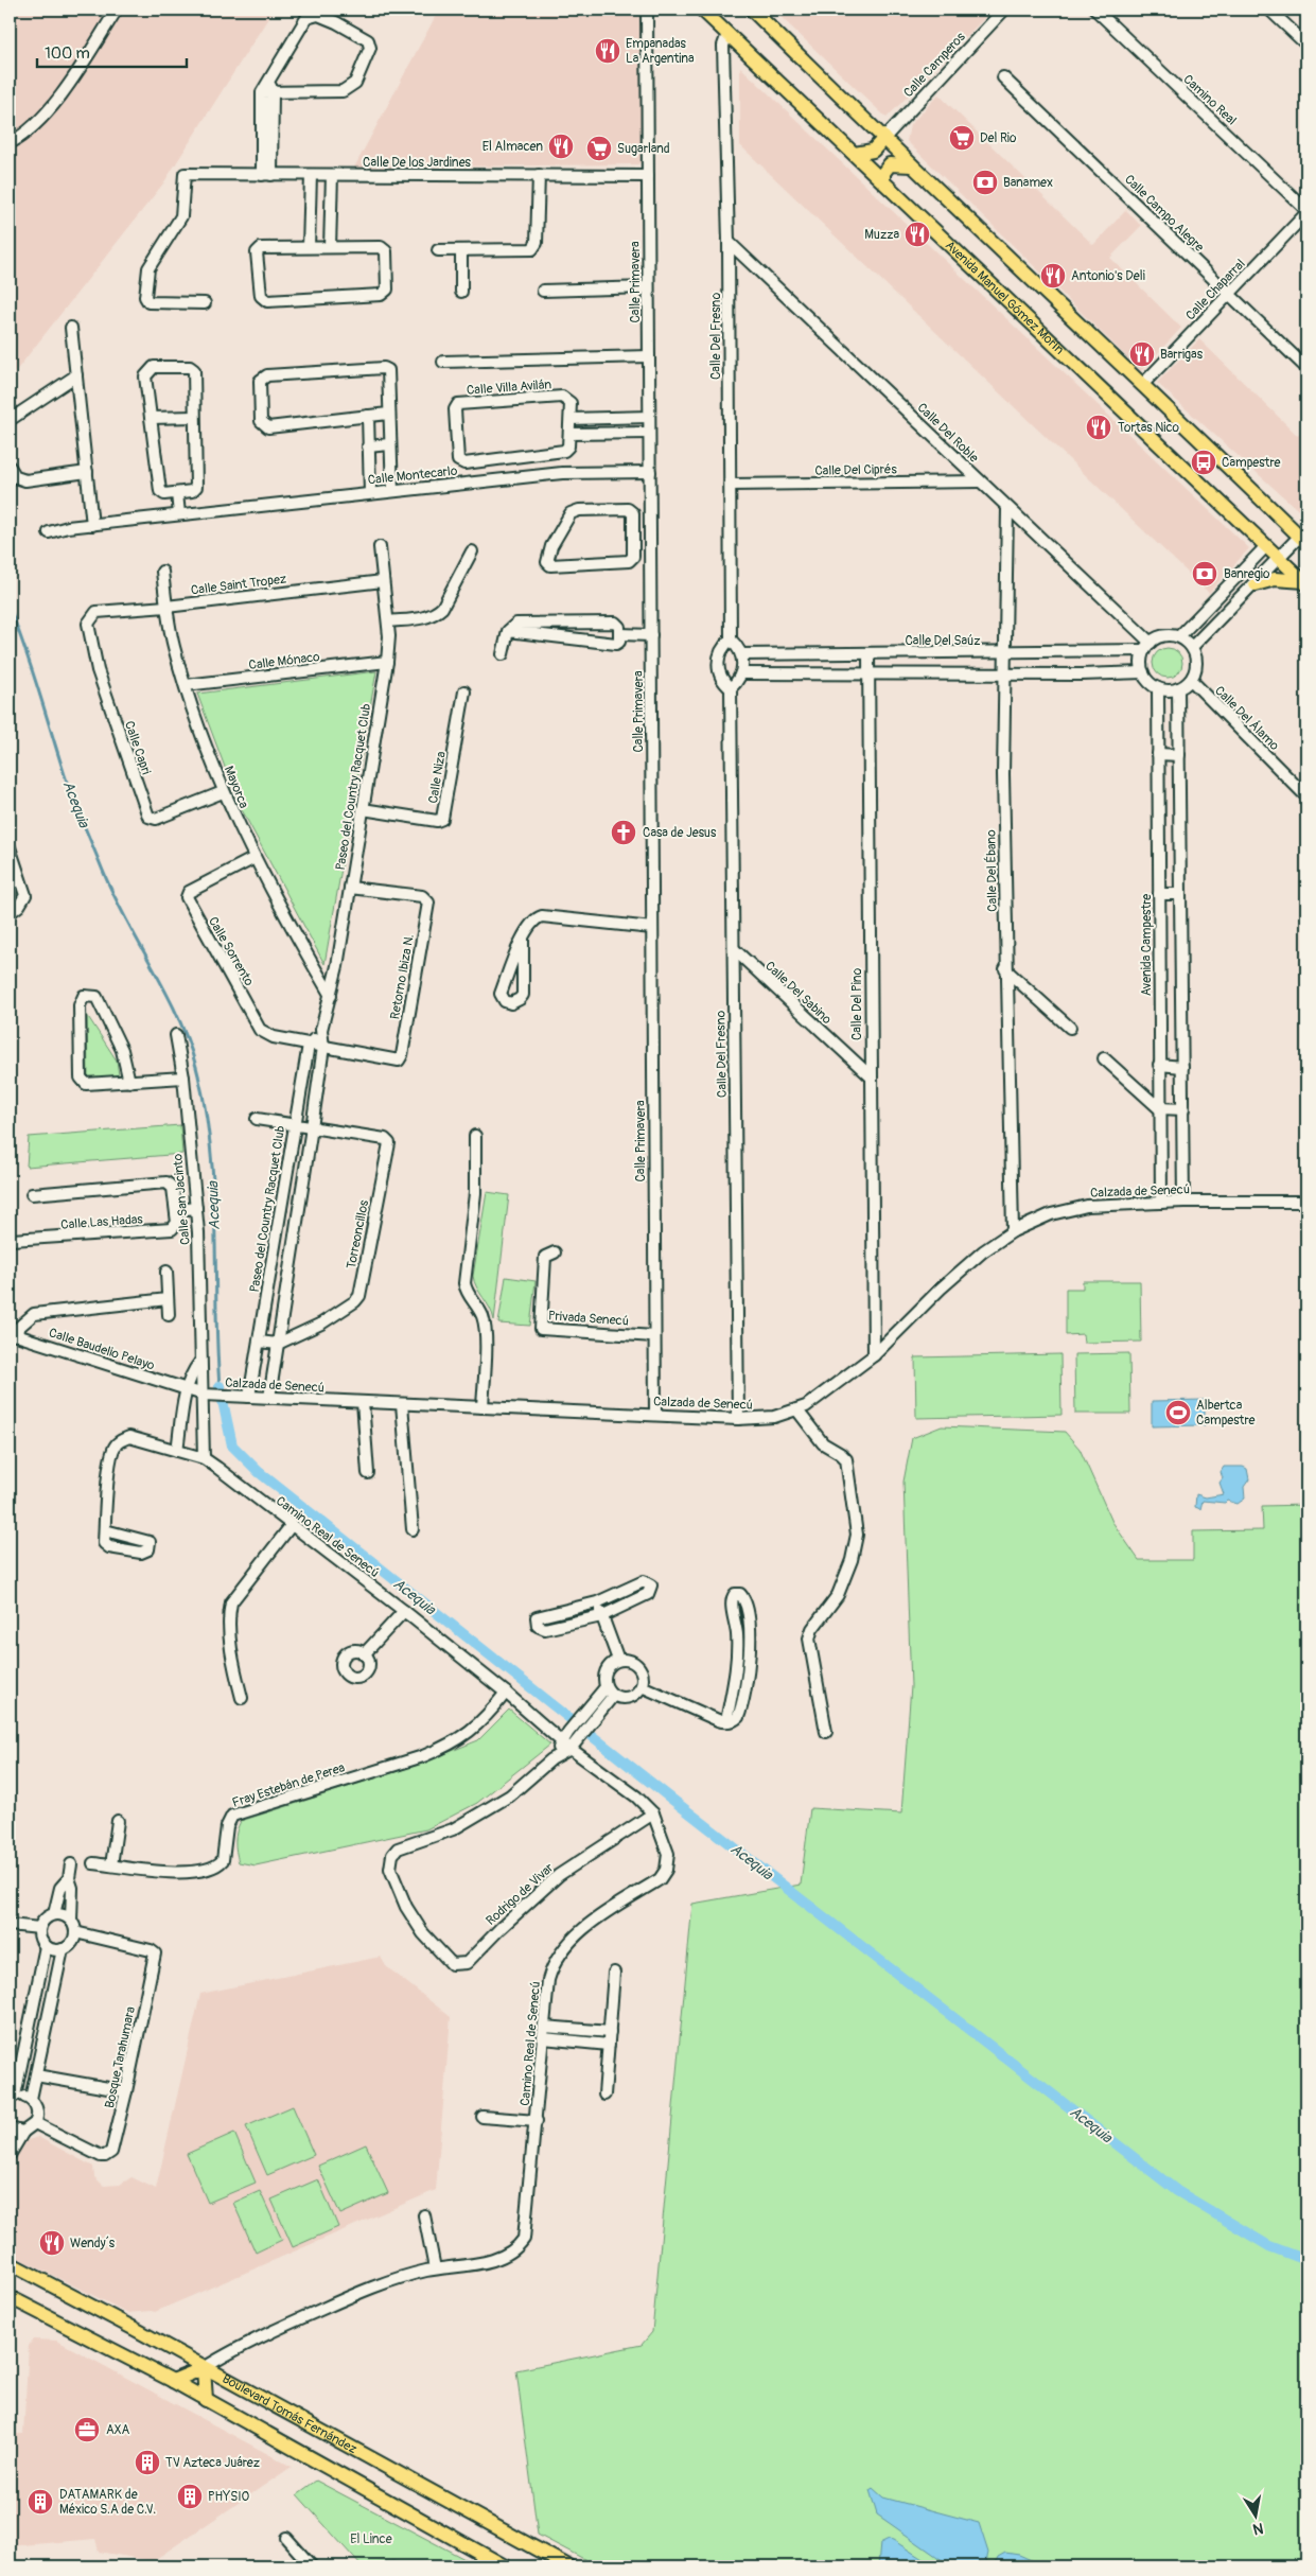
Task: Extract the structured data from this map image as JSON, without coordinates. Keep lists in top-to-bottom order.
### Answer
{
  "streets": {
    "main road": ["Avenida Manuel Gómez Morín", "Boulevard Tomás Fernández"],
    "street": [
      "Calle Camperos",
      "Camino Real",
      "Calle De los Jardines",
      "Calle Campo Alegre",
      "Calle Primavera",
      "Calle Chaparral",
      "Calle Del Fresno",
      "Calle Villa Avilán",
      "Calle Del Roble",
      "Calle Del Ciprés",
      "Calle Montecarlo",
      "Calle Saint Tropez",
      "Calle Del Saúz",
      "Calle Mónaco",
      "Calle Del Álamo",
      "Calle Capri",
      "Calle Niza",
      "Mayorca",
      "Paseo del Country Racquet Club",
      "Calle Del Ébano",
      "Avenida Campestre",
      "Calle Sorrento",
      "Retorno Ibiza N.",
      "Calle Del Sabino",
      "Calle Del Pino",
      "Calzada de Senecú",
      "Calle San Jacinto",
      "Calle Las Hadas",
      "Torreoncillos",
      "Privada Senecú",
      "Calle Baudelio Pelayo",
      "Camino Real de Senecú",
      "Fray Estebán de Perea",
      "Rodrigo de Vivar",
      "Bosque Tarahumara"
    ]
  },
  "crossings": [
    ["Camino Real", "Calle Chaparral"],
    ["Calle De los Jardines", "Calle Primavera"],
    ["Calle Campo Alegre", "Calle Chaparral"],
    ["Calle Primavera", "Calle Montecarlo"],
    ["Calle Primavera", "Calzada de Senecú"],
    ["Calle Primavera", "Privada Senecú"],
    ["Avenida Manuel Gómez Morín", "Calle Del Fresno"],
    ["Calle Del Fresno", "Calle Del Roble"],
    ["Calle Del Fresno", "Calle Del Ciprés"],
    ["Calle Del Fresno", "Calle Del Sabino"],
    ["Calle Del Fresno", "Calzada de Senecú"],
    ["Calle Del Roble", "Calle Del Ciprés"],
    ["Calle Del Roble", "Calle Del Saúz"],
    ["Calle Del Roble", "Calle Del Álamo"],
    ["Calle Del Roble", "Calle Del Ébano"],
    ["Calle Del Roble", "Avenida Campestre"],
    ["Calle Saint Tropez", "Calle Capri"],
    ["Calle Saint Tropez", "Mayorca"],
    ["Calle Saint Tropez", "Paseo del Country Racquet Club"],
    ["Calle Del Saúz", "Calle Del Álamo"],
    ["Calle Del Saúz", "Calle Del Ébano"],
    ["Calle Del Saúz", "Avenida Campestre"],
    ["Calle Del Saúz", "Calle Del Pino"],
    ["Calle Mónaco", "Mayorca"],
    ["Calle Mónaco", "Paseo del Country Racquet Club"],
    ["Calle Del Álamo", "Avenida Campestre"],
    ["Calle Capri", "Mayorca"],
    ["Calle Niza", "Paseo del Country Racquet Club"],
    ["Mayorca", "Paseo del Country Racquet Club"],
    ["Mayorca", "Calle Sorrento"],
    ["Paseo del Country Racquet Club", "Calle Sorrento"],
    ["Paseo del Country Racquet Club", "Retorno Ibiza N."],
    ["Paseo del Country Racquet Club", "Calzada de Senecú"],
    ["Paseo del Country Racquet Club", "Torreoncillos"],
    ["Calle Del Ébano", "Calzada de Senecú"],
    ["Avenida Campestre", "Calzada de Senecú"],
    ["Calle Sorrento", "Retorno Ibiza N."],
    ["Calle Del Sabino", "Calle Del Pino"],
    ["Calle Del Pino", "Calzada de Senecú"],
    ["Calzada de Senecú", "Calle San Jacinto"],
    ["Calzada de Senecú", "Calle Baudelio Pelayo"],
    ["Calle San Jacinto", "Calle Baudelio Pelayo"],
    ["Calle San Jacinto", "Camino Real de Senecú"],
    ["Camino Real de Senecú", "Fray Estebán de Perea"],
    ["Camino Real de Senecú", "Rodrigo de Vivar"],
    ["Camino Real de Senecú", "Boulevard Tomás Fernández"]
  ],
  "water": ["Acequia"],
  "parks": ["El Lince"],
  "places": {
    "restaurant": [
      "Empanadas La Argentina",
      "El Almacen",
      "Muzza",
      "Antonio's Deli",
      "Barrigas",
      "Tortas Nico",
      "Wendy´s"
    ],
    "supermarket": ["Del Rio", "Sugarland"],
    "bank": ["Banamex", "Banregio"],
    "bus stop": ["Campestre"],
    "church": ["Casa de Jesus"],
    "sports": ["Albertca Campestre"],
    "office": ["AXA"],
    "building": ["TV Azteca Juárez", "PHYSIO", "DATAMARK de México S.A de C.V."]
  },
  "scale_bar": "100 m",
  "north": "bottom"
}
